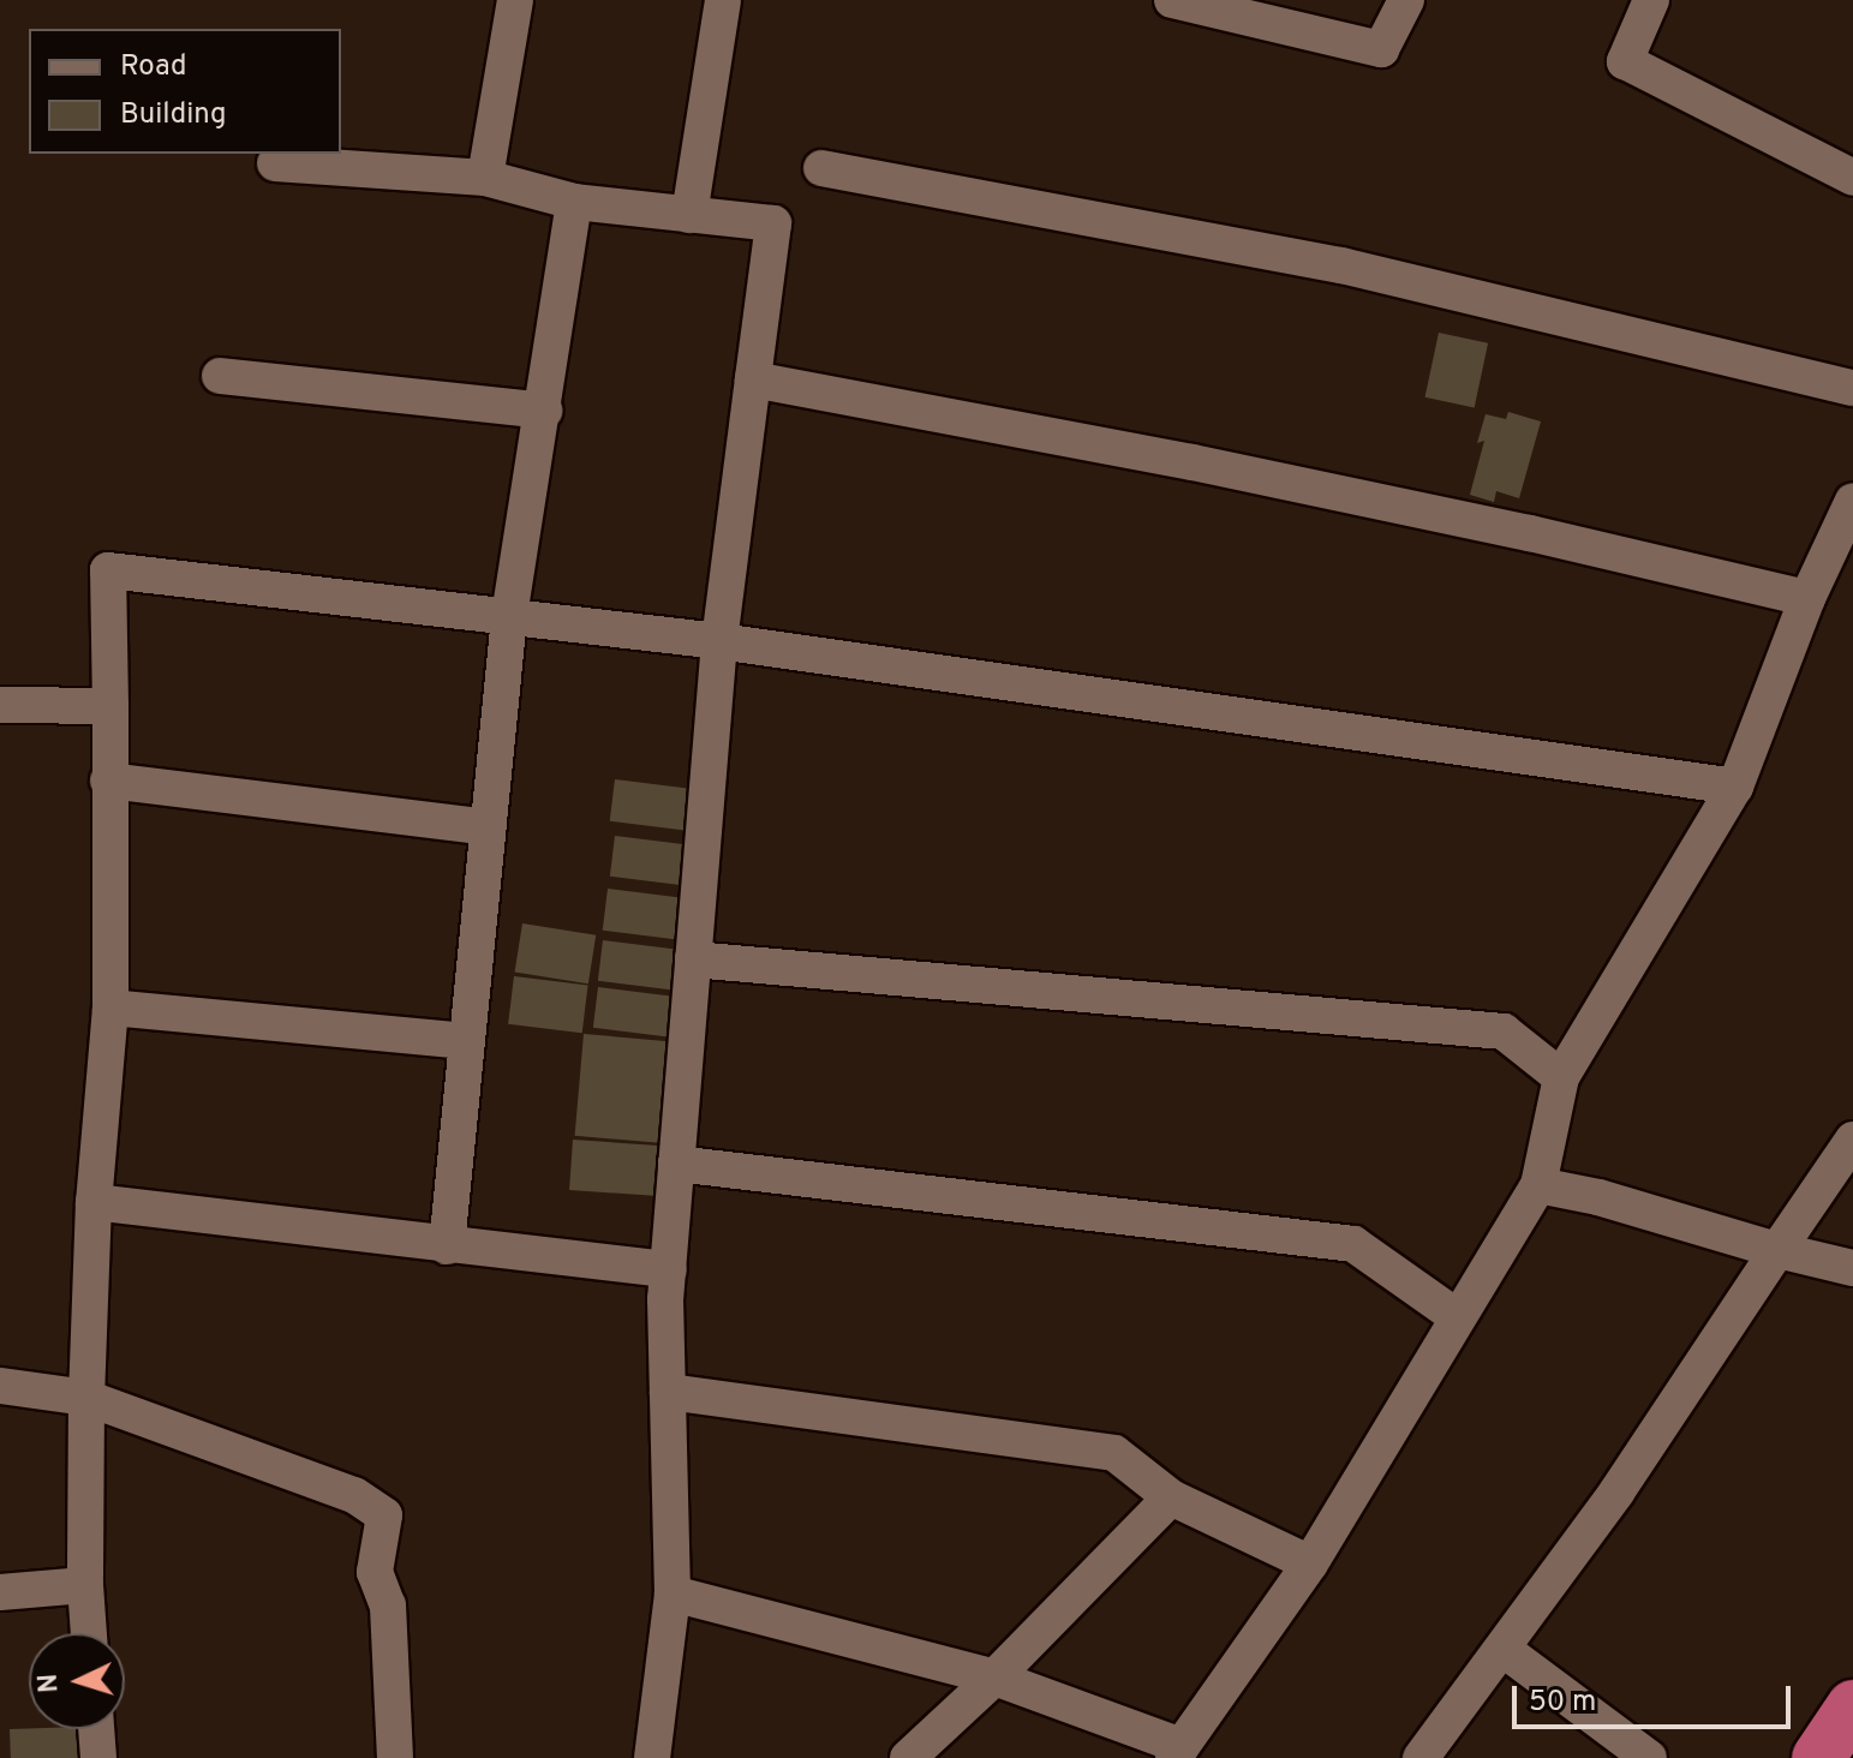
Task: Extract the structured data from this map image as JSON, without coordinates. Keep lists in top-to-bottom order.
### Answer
{
  "legend": ["Road", "Building"],
  "scale_bar": "50 m",
  "north": "left"
}
